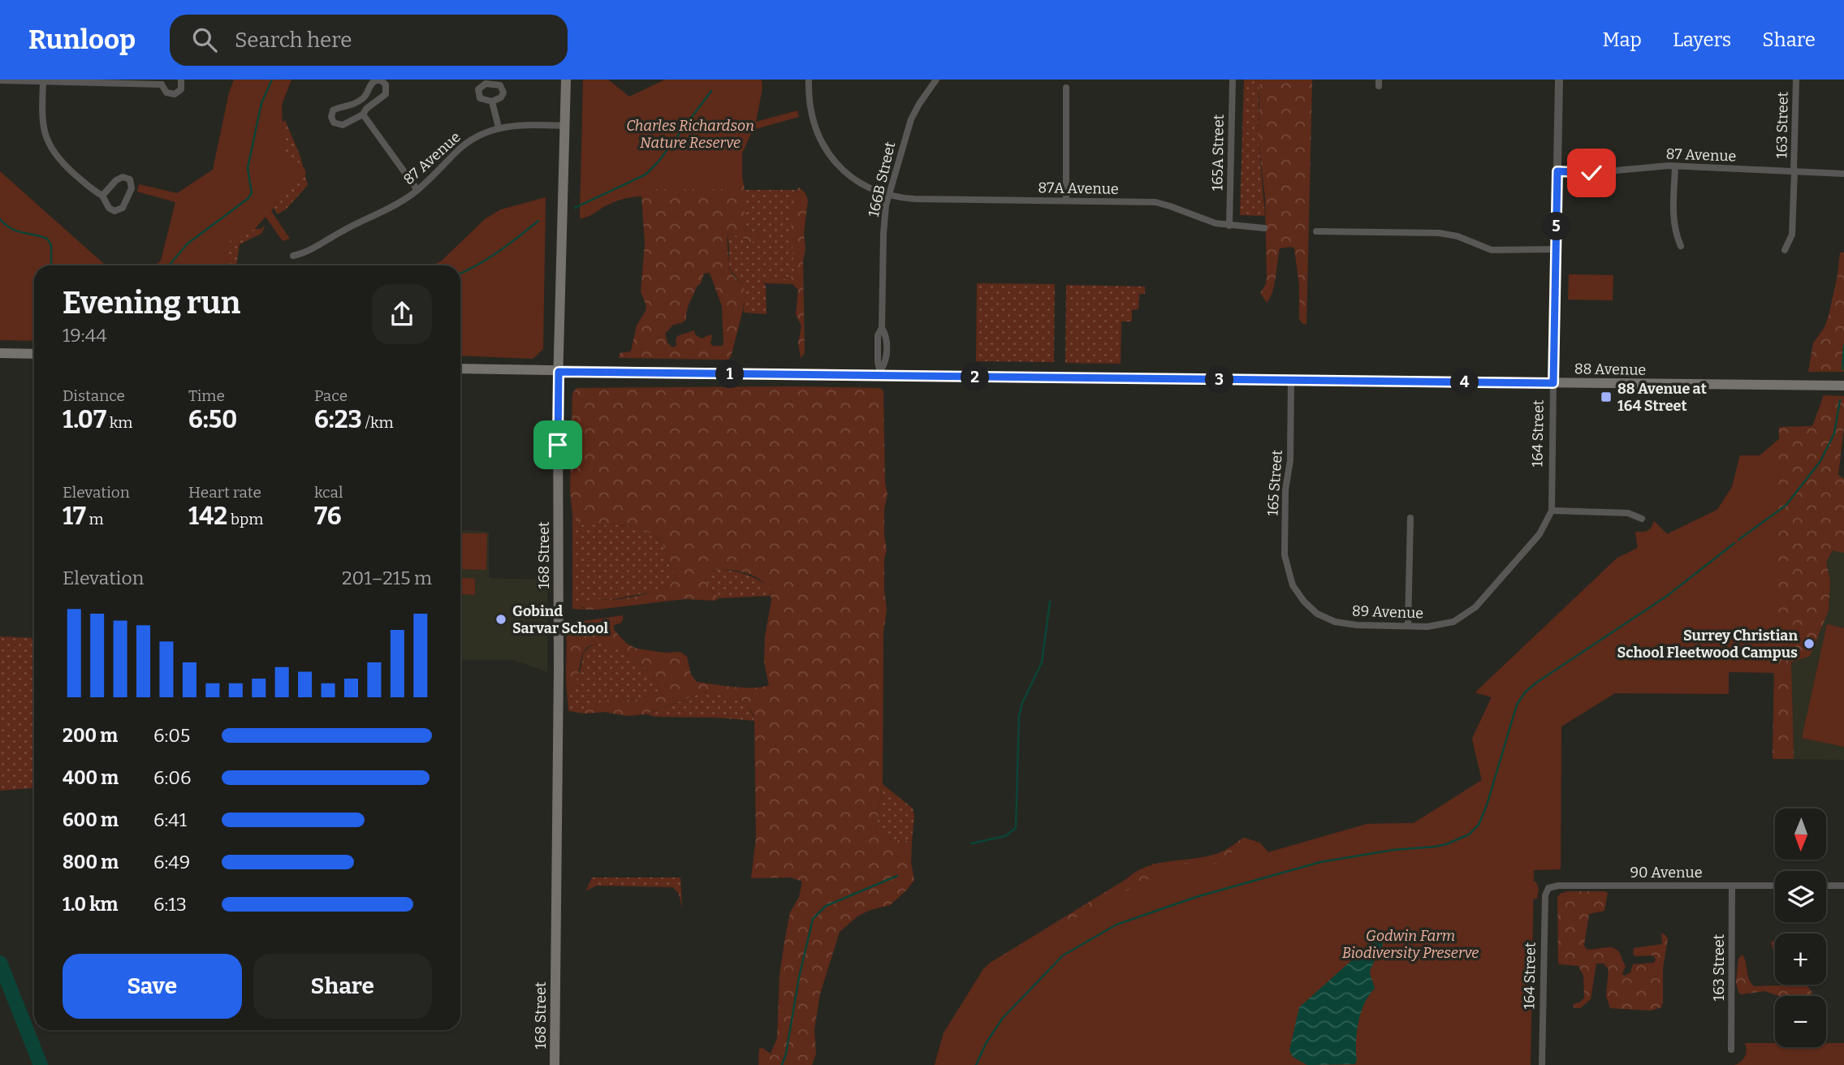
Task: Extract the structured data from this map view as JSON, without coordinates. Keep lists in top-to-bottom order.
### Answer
{
  "streets": {
    "main road": ["88 Avenue", "168 Street"],
    "street": [
      "163 Street",
      "165A Street",
      "87 Avenue",
      "166B Street",
      "87A Avenue",
      "164 Street",
      "165 Street",
      "89 Avenue",
      "90 Avenue"
    ]
  },
  "crossings": [
    ["163 Street", "87 Avenue"],
    ["163 Street", "90 Avenue"],
    ["165A Street", "87A Avenue"],
    ["87 Avenue", "164 Street"],
    ["87 Avenue", "168 Street"],
    ["166B Street", "87A Avenue"],
    ["166B Street", "88 Avenue"],
    ["88 Avenue", "164 Street"],
    ["88 Avenue", "165 Street"],
    ["88 Avenue", "168 Street"],
    ["164 Street", "89 Avenue"],
    ["164 Street", "90 Avenue"],
    ["165 Street", "89 Avenue"]
  ],
  "parks": ["Charles Richardson Nature Reserve", "Godwin Farm Biodiversity Preserve"],
  "places": {
    "transit": ["88 Avenue at 164 Street"],
    "other": ["Gobind Sarvar School", "Surrey Christian School Fleetwood Campus"]
  },
  "north": "bottom",
  "page": {
    "header": "Runloop",
    "search": "Search here",
    "nav": ["Map", "Layers", "Share"],
    "pins": [
      "5",
      "1",
      "2",
      "3",
      "4"
    ],
    "heading": ["Evening run", "19:44"],
    "stats": [
      ["Distance", "1.07 km"],
      ["Time", "6:50"],
      ["Pace", "6:23 /km"],
      ["Elevation", "17 m"],
      ["Heart rate", "142 bpm"],
      ["kcal", "76"]
    ],
    "chart": ["Elevation", "201–215 m"],
    "list": [
      {
        "name": "200 m",
        "note": "6:05"
      },
      {
        "name": "400 m",
        "note": "6:06"
      },
      {
        "name": "600 m",
        "note": "6:41"
      },
      {
        "name": "800 m",
        "note": "6:49"
      },
      {
        "name": "1.0 km",
        "note": "6:13"
      }
    ],
    "map_buttons": ["+", "−"],
    "buttons": ["Save", "Share"]
  }
}
